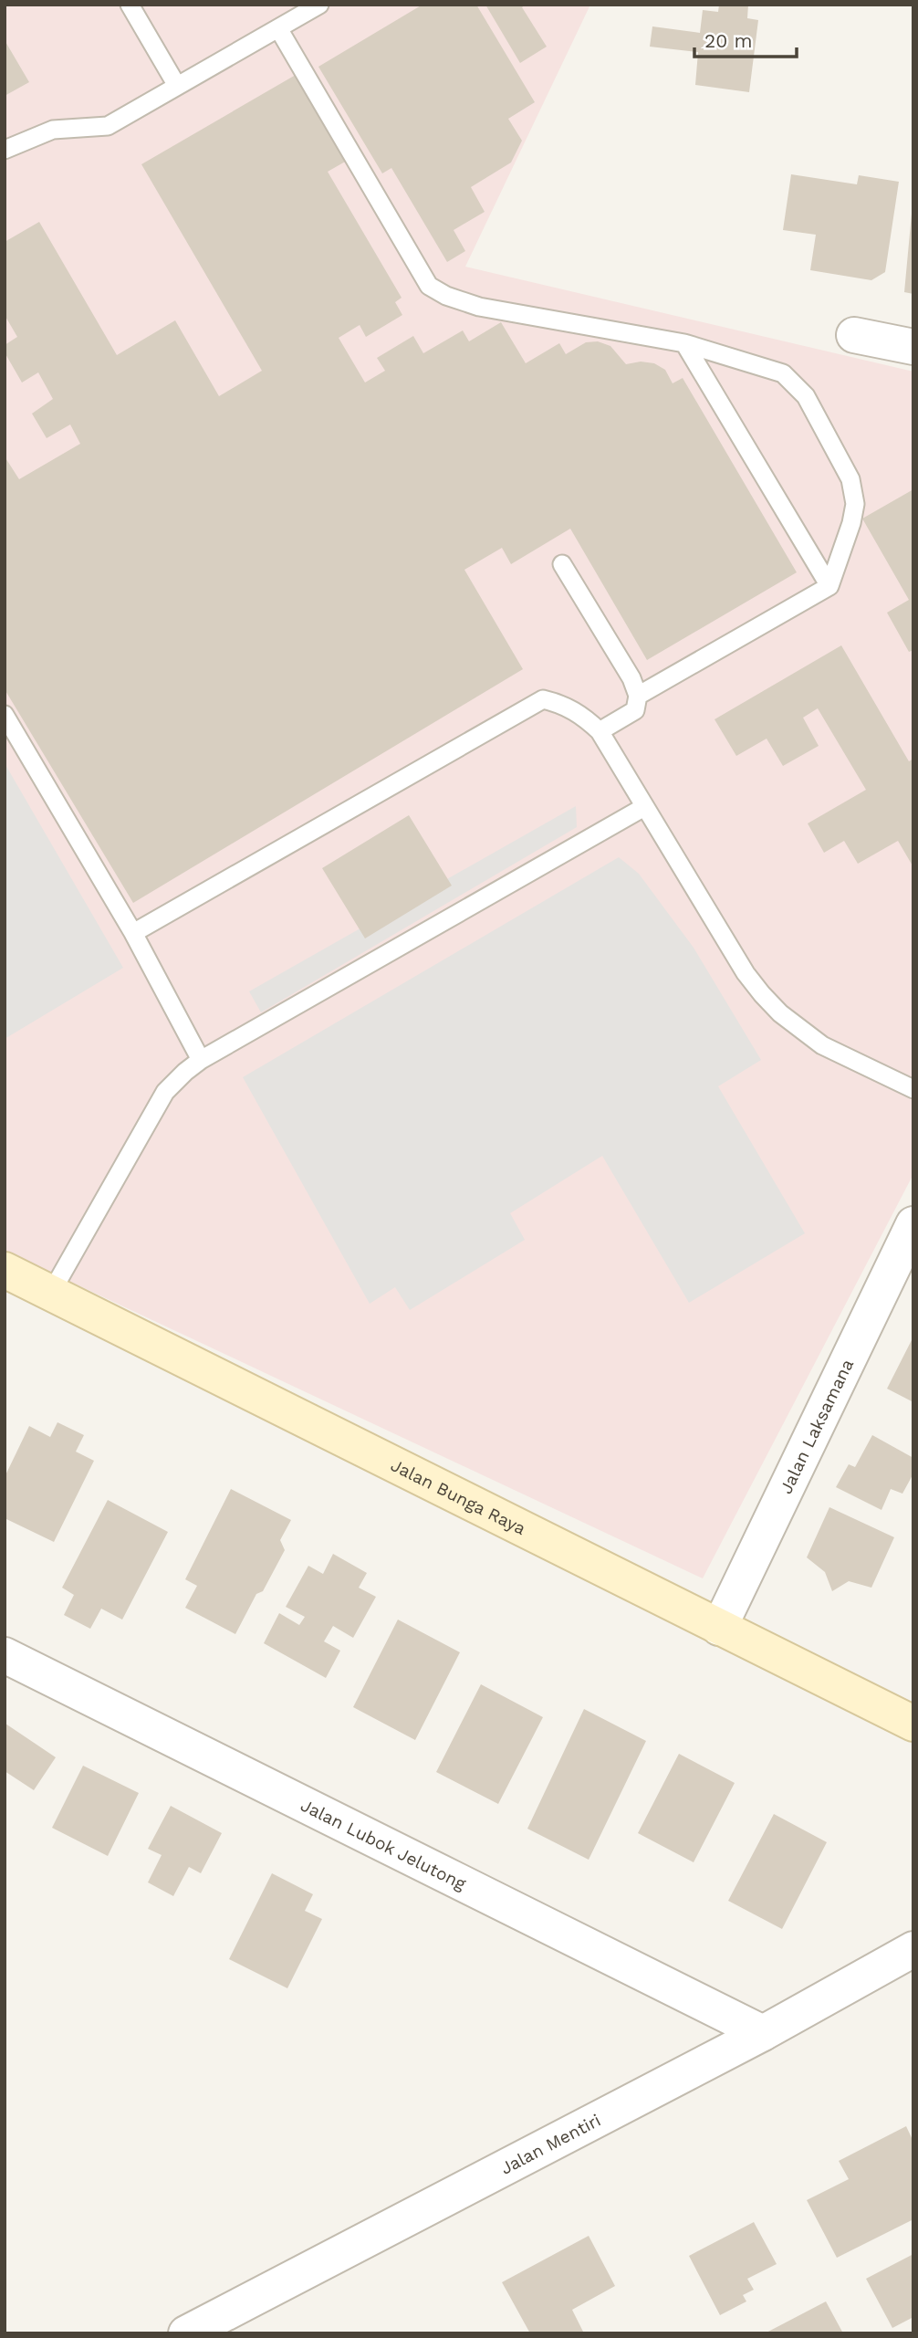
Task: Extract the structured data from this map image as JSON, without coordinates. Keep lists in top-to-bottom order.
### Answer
{
  "streets": {
    "street": [
      "Jalan Laksamana",
      "Jalan Bunga Raya",
      "Jalan Lubok Jelutong",
      "Jalan Mentiri"
    ]
  },
  "crossings": [
    ["Jalan Laksamana", "Jalan Bunga Raya"],
    ["Jalan Lubok Jelutong", "Jalan Mentiri"]
  ],
  "scale_bar": "20 m"
}
